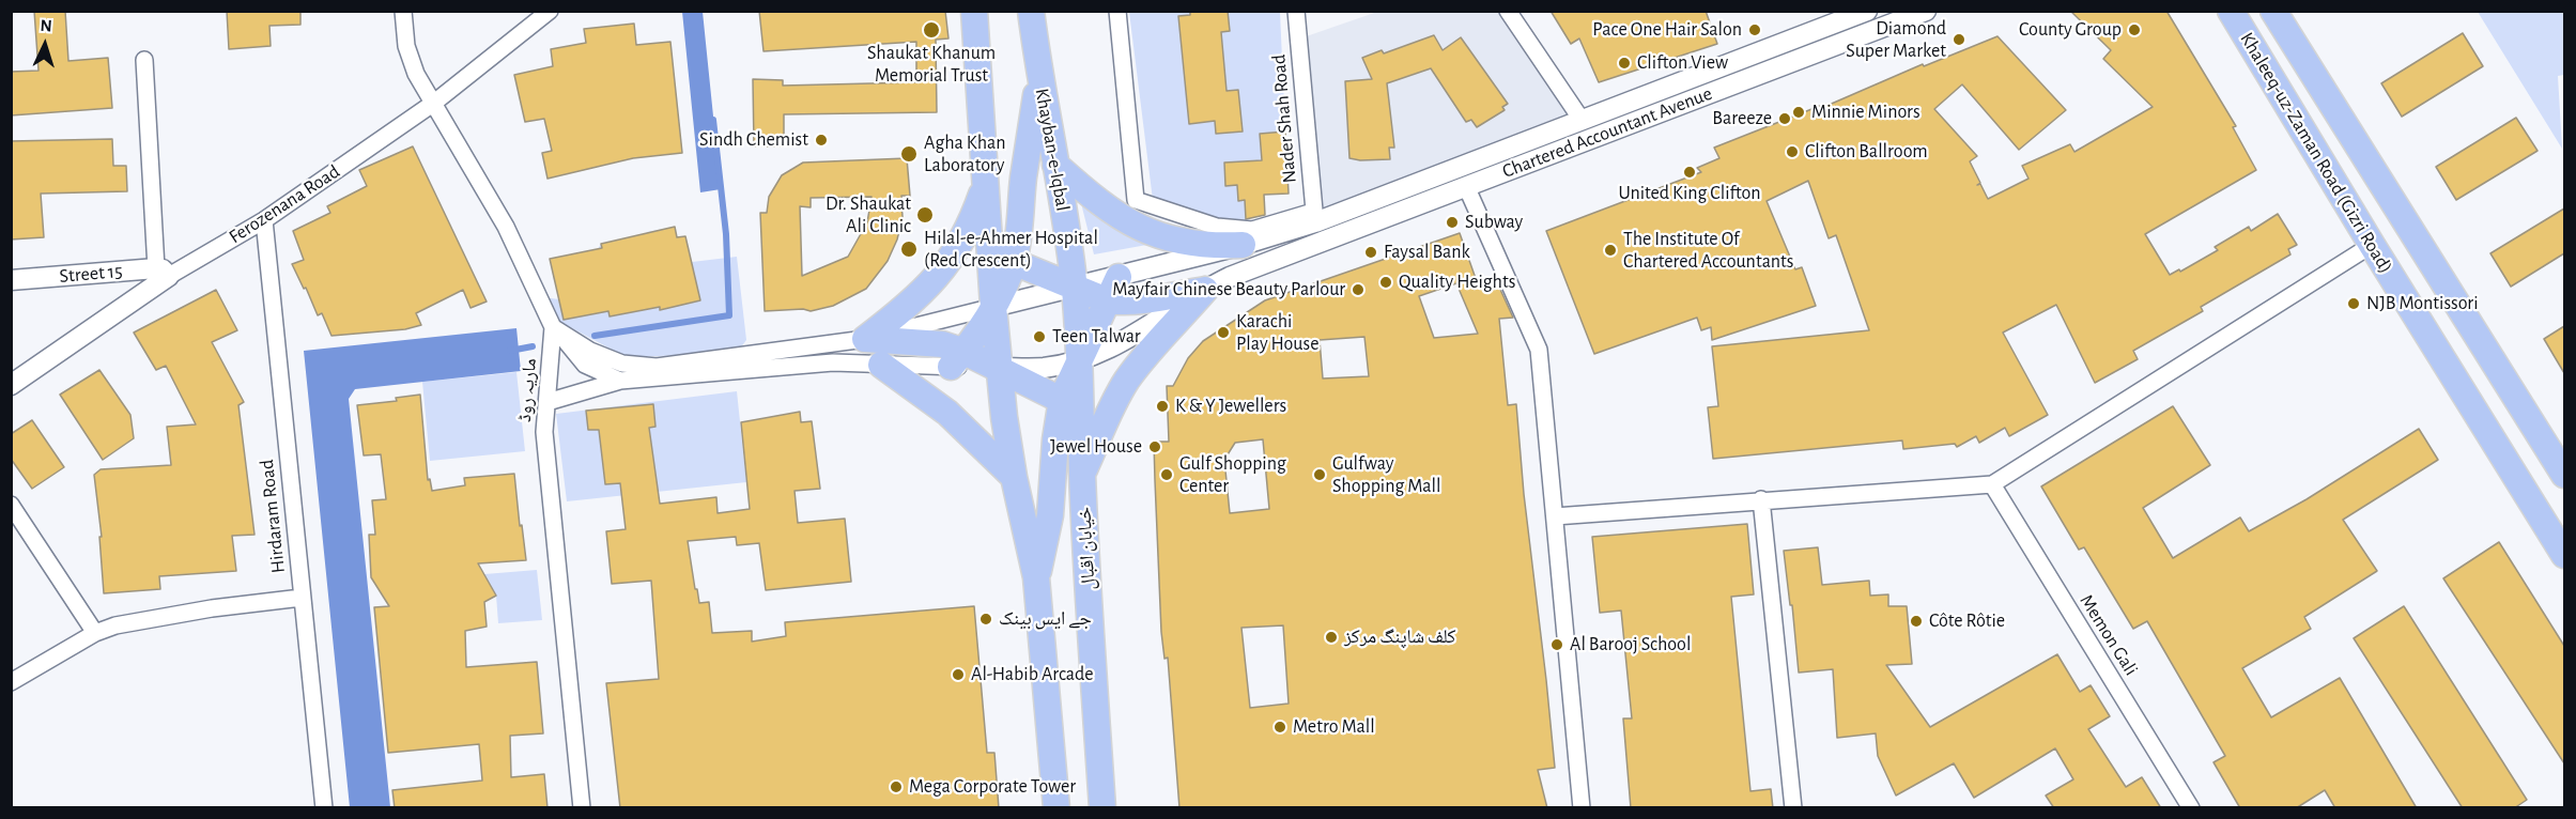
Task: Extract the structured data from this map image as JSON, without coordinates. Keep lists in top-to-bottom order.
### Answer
{
  "streets": {
    "main road": ["Khayban-e-Iqbal", "Khaleeq-uz-Zaman Road (Gizri Road)", "خیابان اقبال"],
    "street": [
      "Nader Shah Road",
      "Chartered Accountant Avenue",
      "Ferozenana Road",
      "Street 15",
      "ماریہ روڈ",
      "Hirdaram Road",
      "Memon Gali"
    ]
  },
  "crossings": [
    ["Nader Shah Road", "Chartered Accountant Avenue"],
    ["Chartered Accountant Avenue", "Khayban-e-Iqbal"],
    ["Chartered Accountant Avenue", "خیابان اقبال"],
    ["Khayban-e-Iqbal", "خیابان اقبال"],
    ["Ferozenana Road", "Street 15"],
    ["Ferozenana Road", "ماریہ روڈ"],
    ["Ferozenana Road", "Hirdaram Road"]
  ],
  "places": [
    "Shaukat Khanum Memorial Trust",
    "Pace One Hair Salon",
    "County Group",
    "Diamond Super Market",
    "Clifton View",
    "Minnie Minors",
    "Bareeze",
    "Sindh Chemist",
    "Clifton Ballroom",
    "Agha Khan Laboratory",
    "United King Clifton",
    "Dr. Shaukat Ali Clinic",
    "Subway",
    "Hilal-e-Ahmer Hospital (Red Crescent)",
    "The Institute Of Chartered Accountants",
    "Faysal Bank",
    "Quality Heights",
    "Mayfair Chinese Beauty Parlour",
    "NJB Montissori",
    "Karachi Play House",
    "Teen Talwar",
    "K & Y Jewellers",
    "Jewel House",
    "Gulf Shopping Center",
    "Gulfway Shopping Mall",
    "جے ایس بینک",
    "Côte Rôtie",
    "کلف شاپنگ مرکز",
    "Al Barooj School",
    "Al-Habib Arcade",
    "Metro Mall",
    "Mega Corporate Tower"
  ],
  "north": "top"
}
